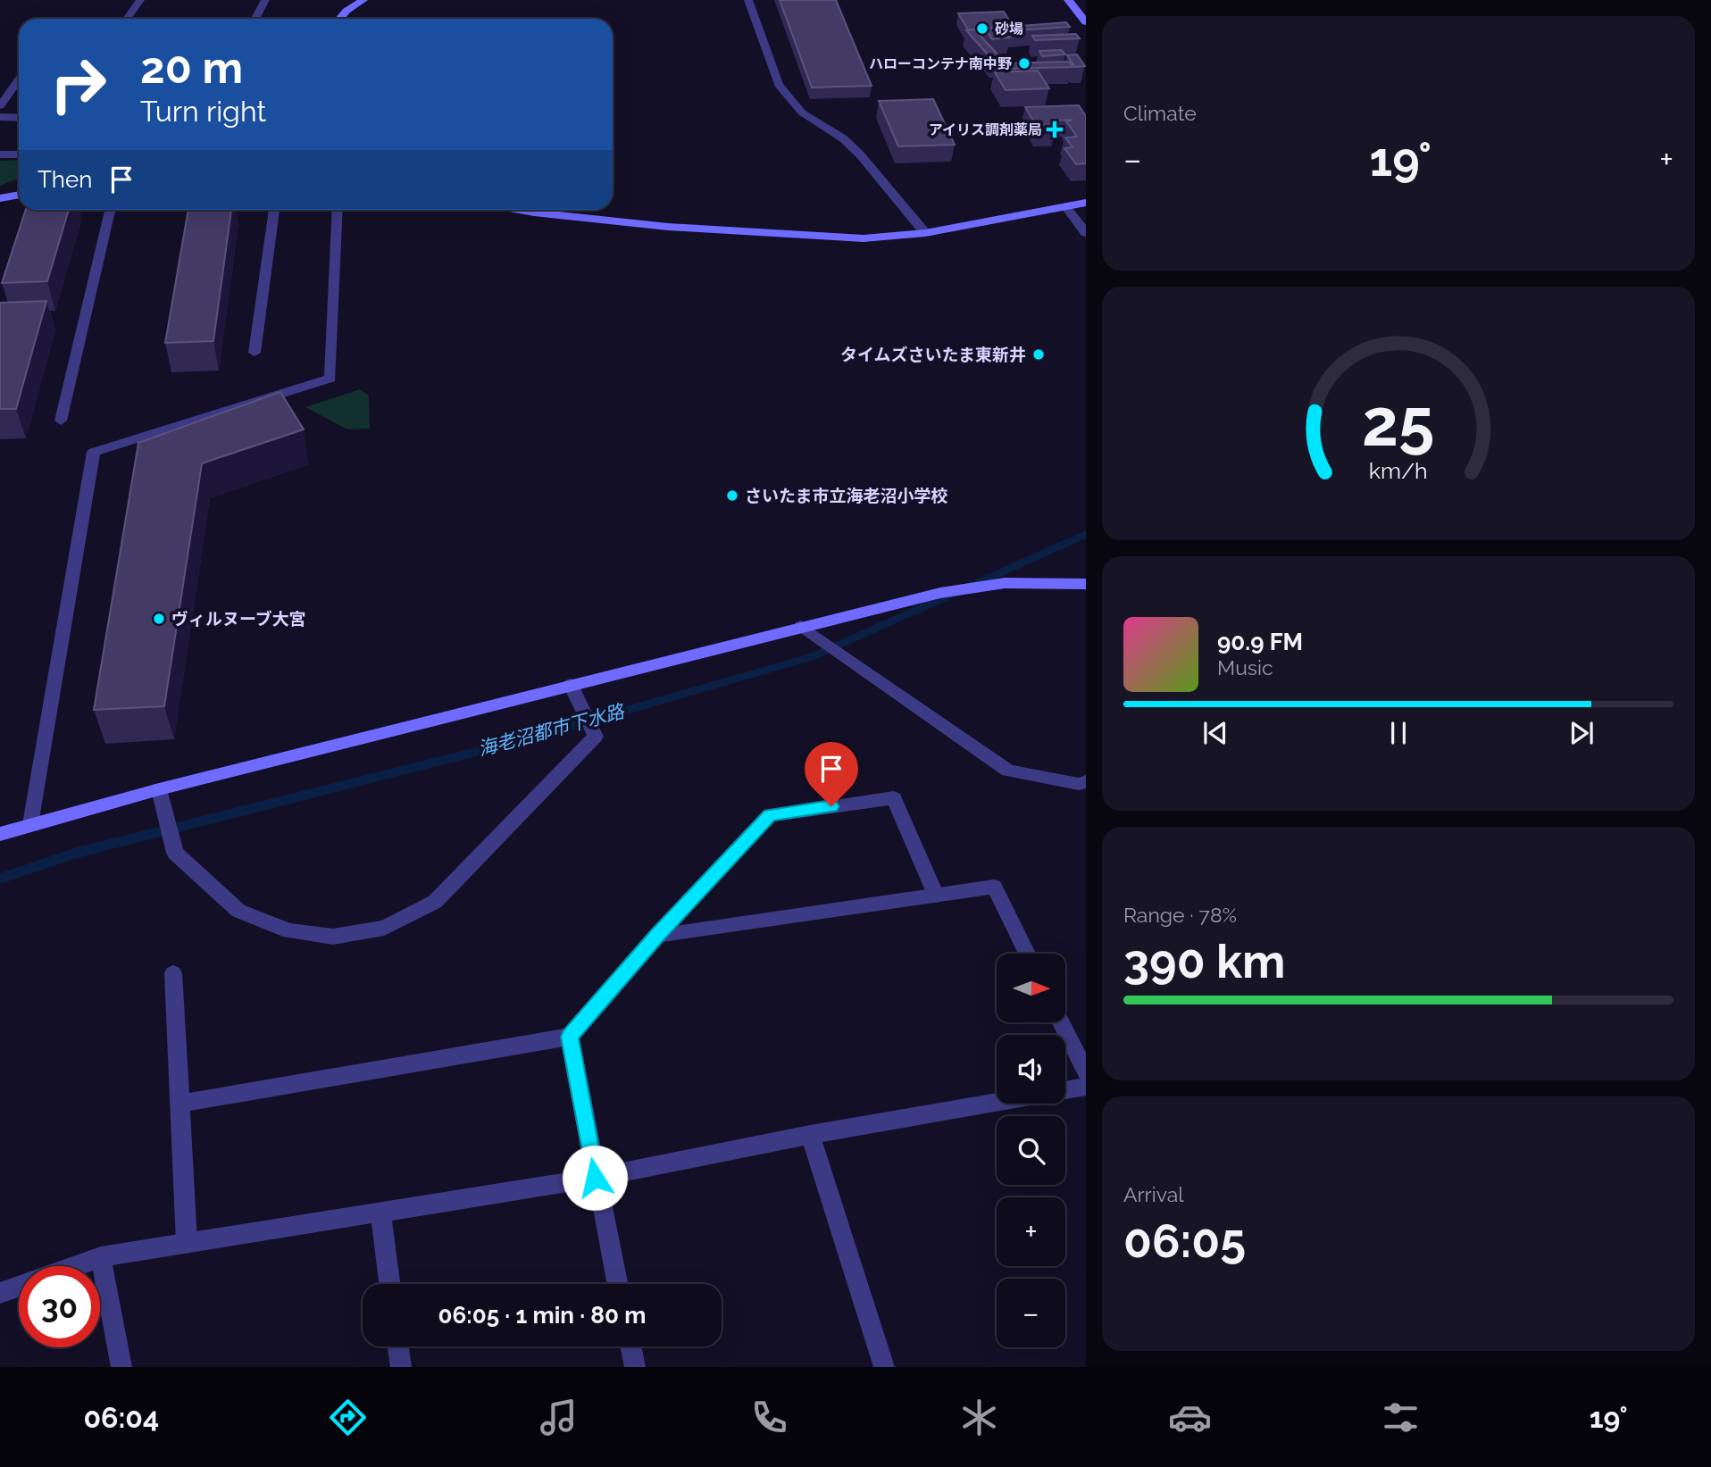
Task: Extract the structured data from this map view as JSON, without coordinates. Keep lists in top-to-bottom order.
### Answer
{
  "water": ["海老沼都市下水路"],
  "places": {
    "other": [
      "砂場",
      "ハローコンテナ南中野",
      "タイムズさいたま東新井",
      "さいたま市立海老沼小学校",
      "ヴィルヌーブ大宮"
    ],
    "health": ["アイリス調剤薬局"]
  },
  "north": "right",
  "page": {
    "tile": [
      "Climate",
      ["Range · 78%", "390 km"],
      ["Arrival", "06:05"]
    ],
    "turn": ["20 m", "Turn right"],
    "heat": ["−", "19°", "+"],
    "then": "Then",
    "song": ["90.9 FM", "Music"],
    "map_buttons": ["+", "−"],
    "limit": "30",
    "trip": "06:05 · 1 min · 80 m",
    "tabs": ["06:04", "19°"],
    "gauge": ["25", "km/h"]
  }
}
